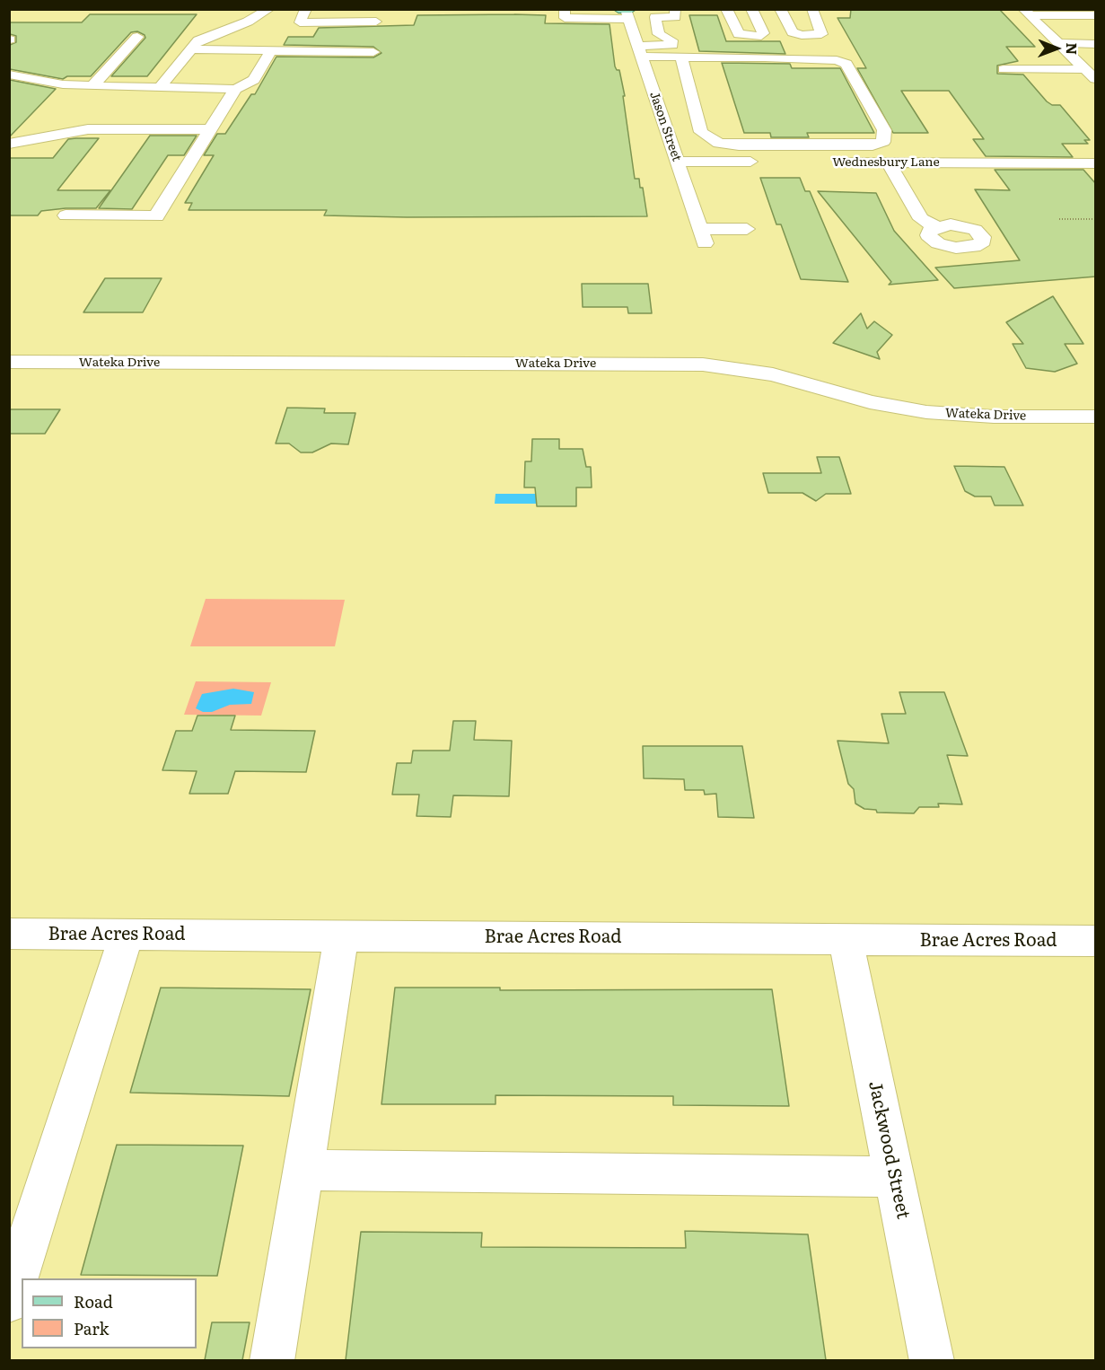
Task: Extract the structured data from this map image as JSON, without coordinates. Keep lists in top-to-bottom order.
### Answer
{
  "streets": {
    "street": [
      "Jason Street",
      "Wednesbury Lane",
      "Wateka Drive",
      "Brae Acres Road",
      "Jackwood Street"
    ]
  },
  "crossings": [
    ["Brae Acres Road", "Jackwood Street"]
  ],
  "legend": ["Road", "Park"],
  "north": "right"
}
